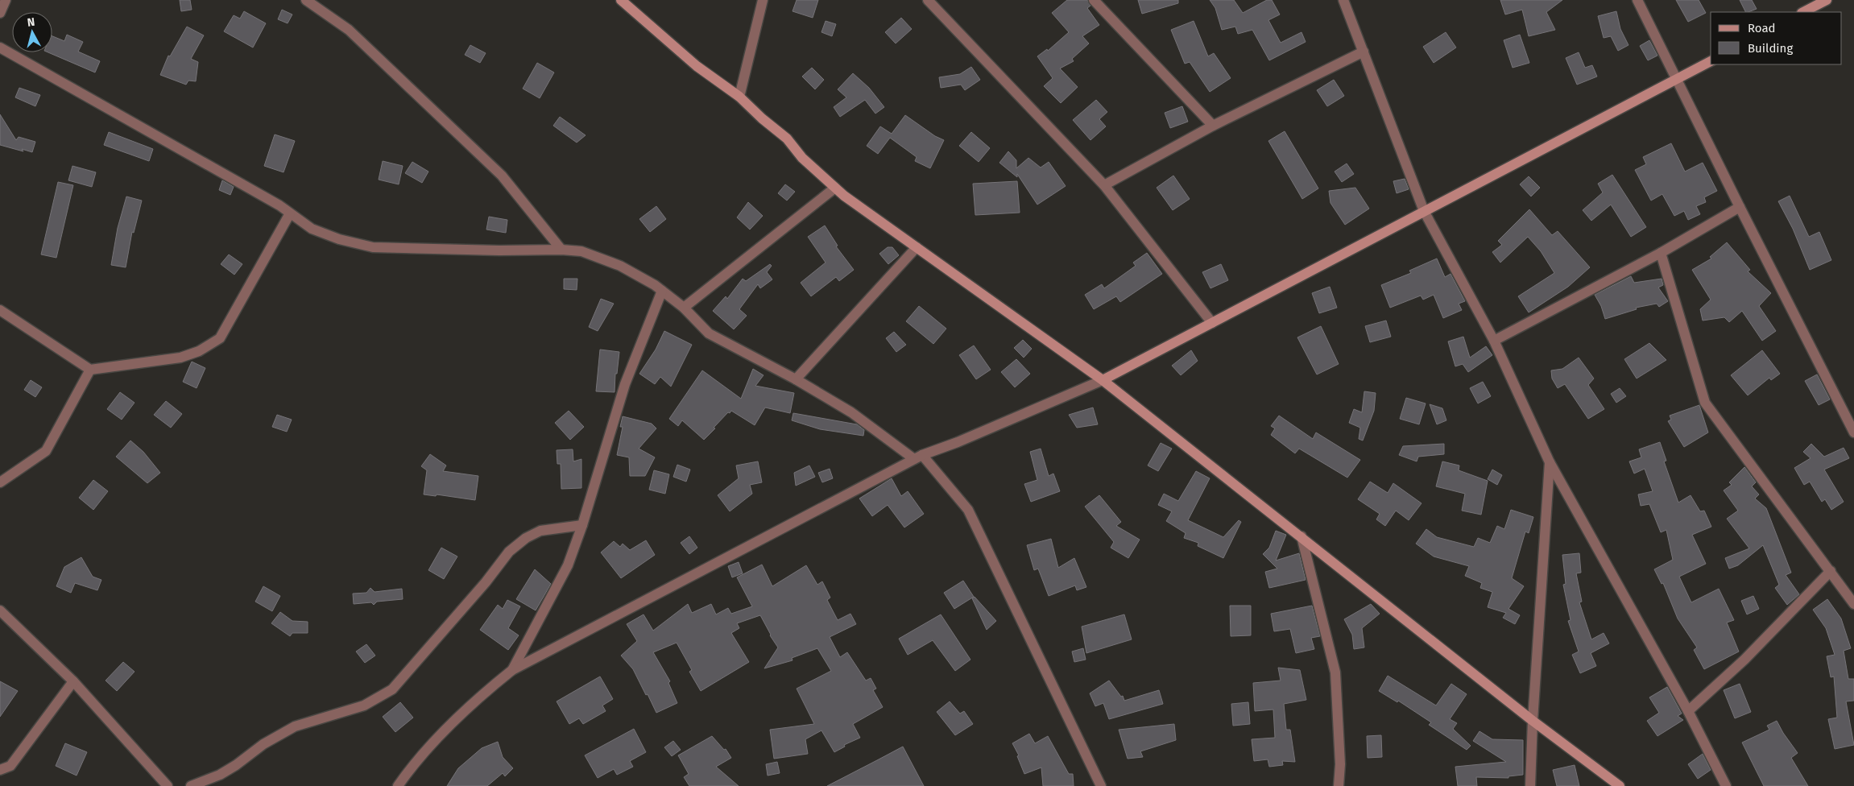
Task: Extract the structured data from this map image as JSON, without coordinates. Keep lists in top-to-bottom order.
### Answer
{
  "legend": ["Road", "Building"],
  "north": "top"
}
